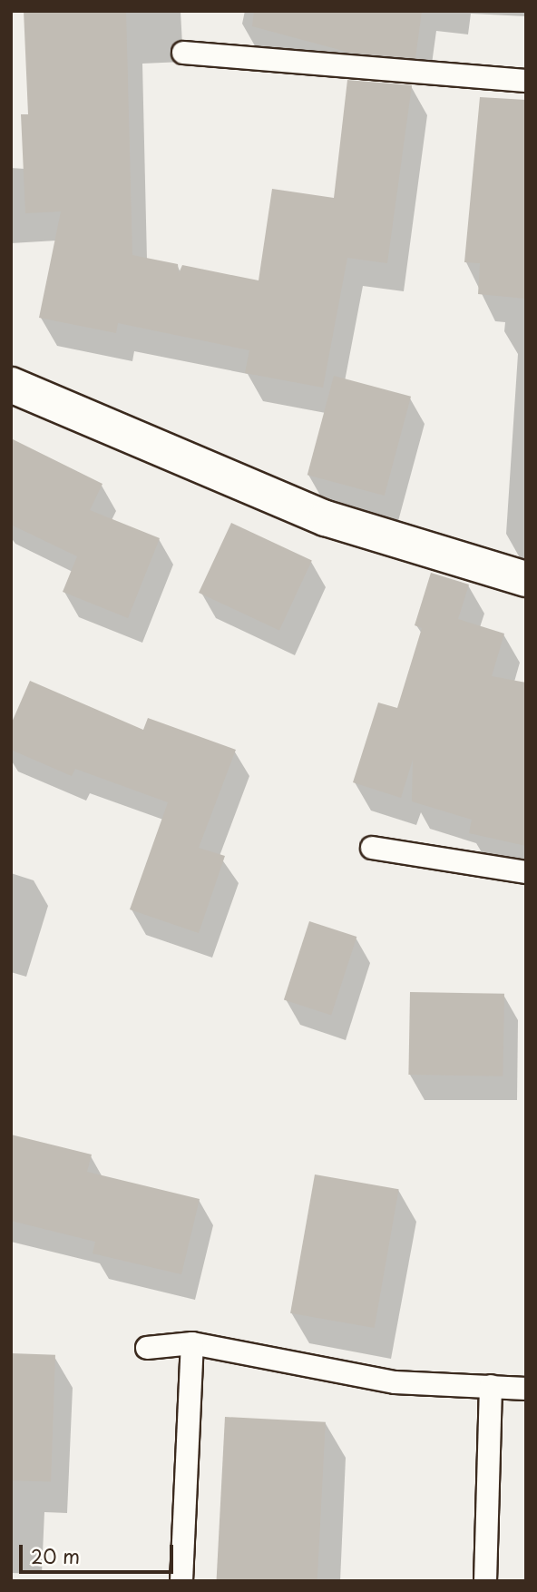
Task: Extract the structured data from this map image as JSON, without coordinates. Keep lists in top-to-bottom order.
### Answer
{
  "scale_bar": "20 m"
}
